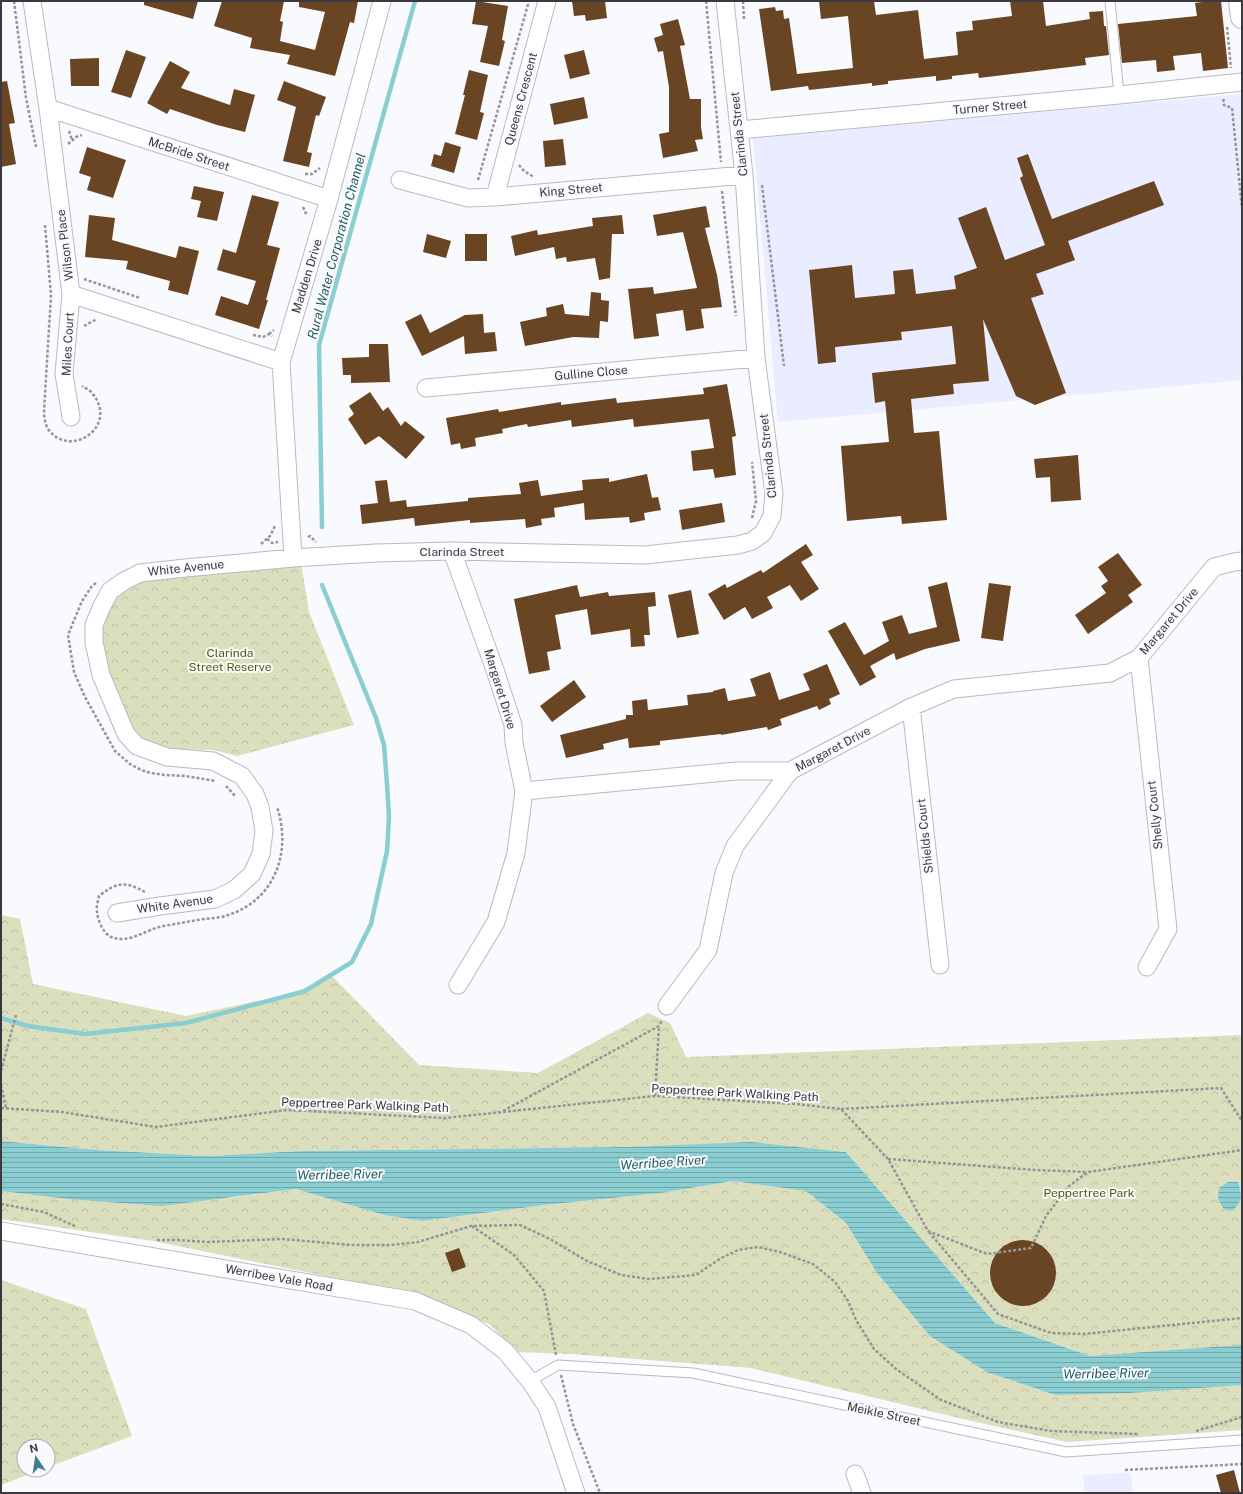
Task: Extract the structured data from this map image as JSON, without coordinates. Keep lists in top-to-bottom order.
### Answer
{
  "streets": {
    "street": [
      "Queens Crescent",
      "Turner Street",
      "Clarinda Street",
      "McBride Street",
      "King Street",
      "Wilson Place",
      "Madden Drive",
      "Miles Court",
      "Gulline Close",
      "White Avenue",
      "Margaret Drive",
      "Shelly Court",
      "Shields Court",
      "Werribee Vale Road"
    ],
    "lane": ["Meikle Street"],
    "path": ["Peppertree Park Walking Path"]
  },
  "crossings": [
    ["Queens Crescent", "King Street"],
    ["Turner Street", "Clarinda Street"],
    ["Clarinda Street", "King Street"],
    ["Clarinda Street", "Madden Drive"],
    ["Clarinda Street", "Gulline Close"],
    ["Clarinda Street", "White Avenue"],
    ["Clarinda Street", "Margaret Drive"],
    ["McBride Street", "Wilson Place"],
    ["McBride Street", "Madden Drive"],
    ["Wilson Place", "Madden Drive"],
    ["Wilson Place", "Miles Court"],
    ["Madden Drive", "White Avenue"],
    ["Margaret Drive", "Shelly Court"],
    ["Margaret Drive", "Shields Court"]
  ],
  "water": ["Rural Water Corporation Channel", "Werribee River"],
  "parks": ["Clarinda Street Reserve", "Peppertree Park"],
  "north": "top"
}
